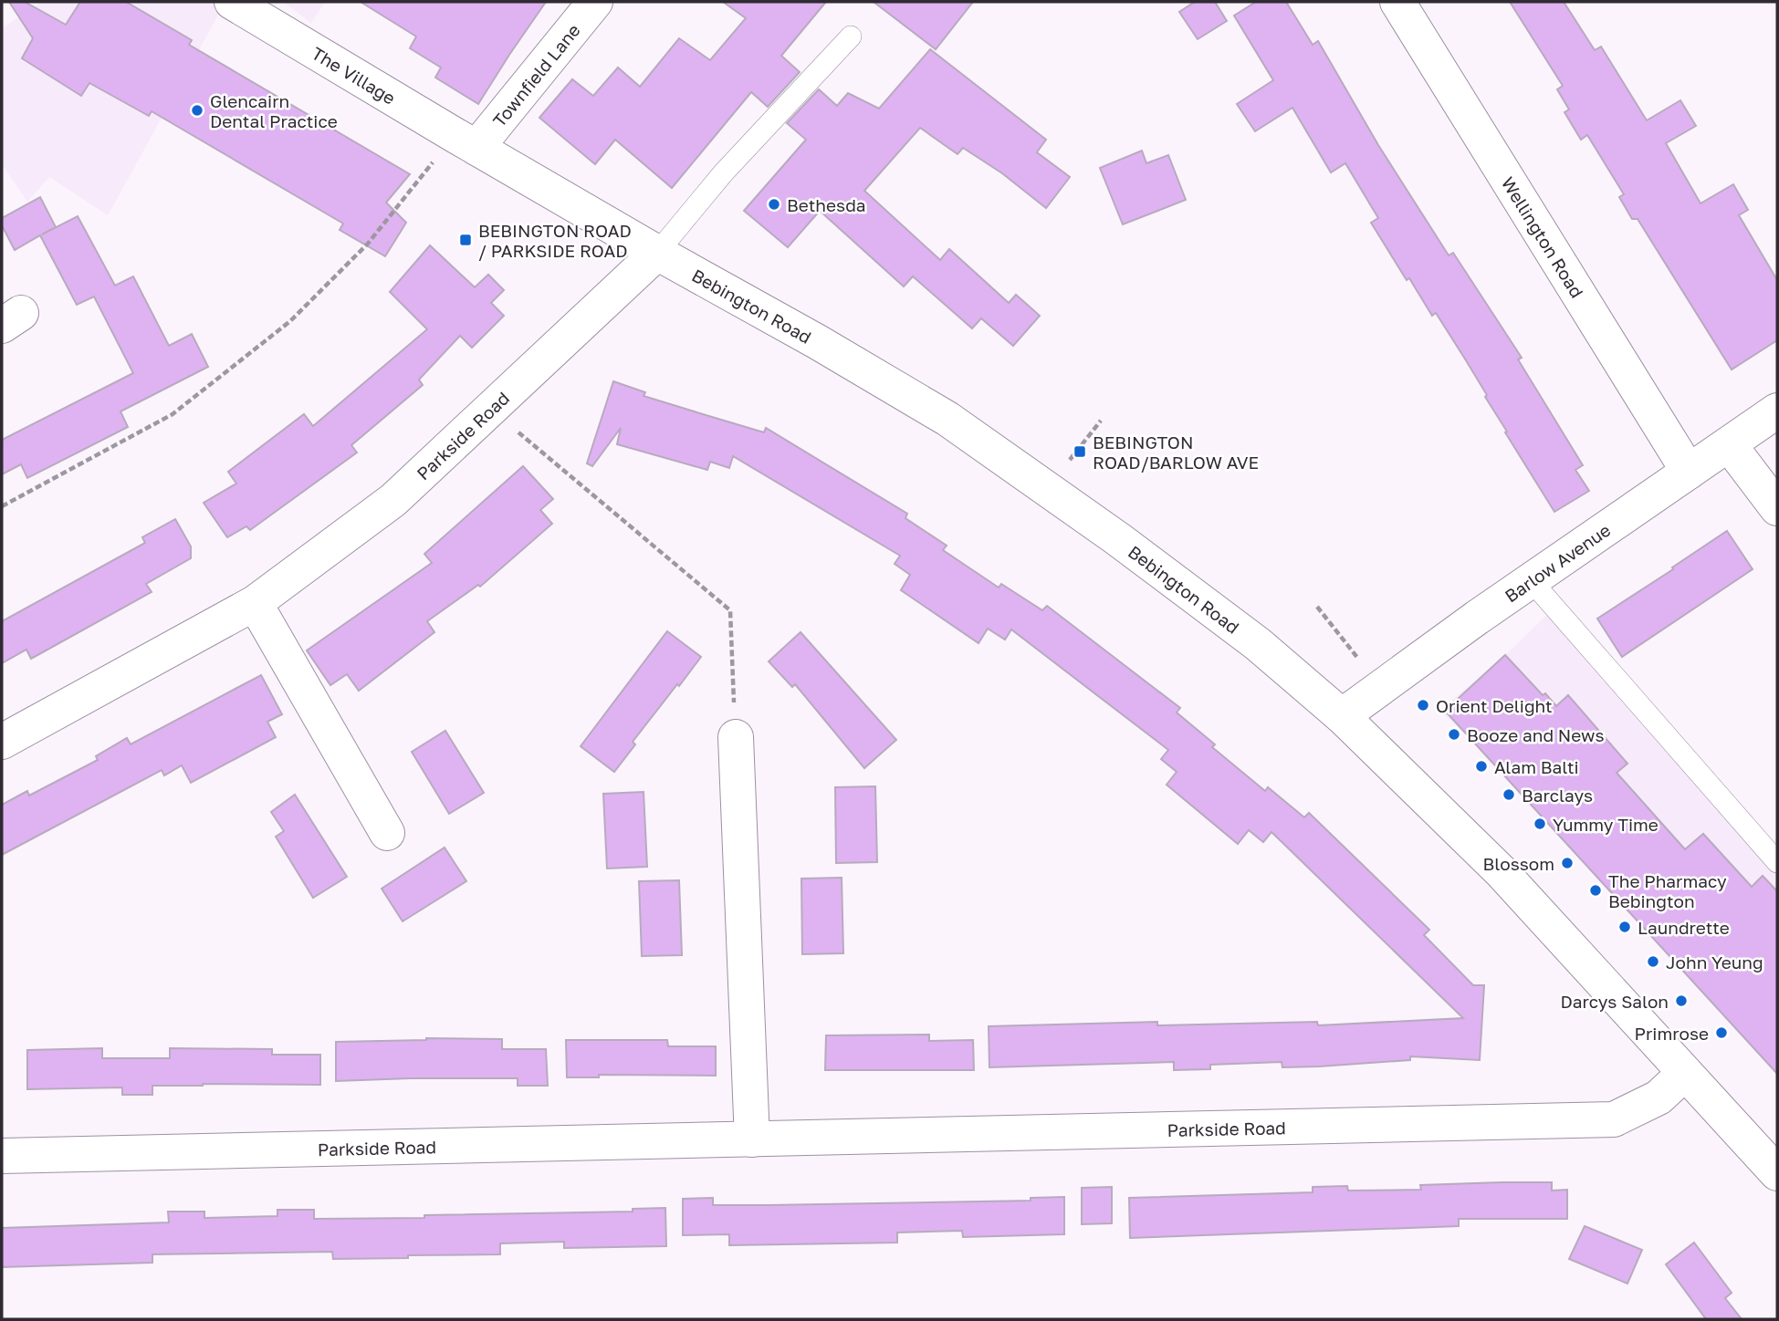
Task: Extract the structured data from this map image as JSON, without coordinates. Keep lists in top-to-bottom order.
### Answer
{
  "streets": {
    "street": [
      "The Village",
      "Townfield Lane",
      "Wellington Road",
      "Bebington Road",
      "Parkside Road",
      "Barlow Avenue"
    ]
  },
  "crossings": [
    ["The Village", "Townfield Lane"],
    ["The Village", "Bebington Road"],
    ["Townfield Lane", "Bebington Road"],
    ["Wellington Road", "Barlow Avenue"],
    ["Bebington Road", "Parkside Road"],
    ["Bebington Road", "Barlow Avenue"]
  ],
  "places": {
    "other": [
      "Glencairn Dental Practice",
      "Bethesda",
      "Orient Delight",
      "Booze and News",
      "Alam Balti",
      "Barclays",
      "Yummy Time",
      "Blossom",
      "The Pharmacy Bebington",
      "Laundrette",
      "John Yeung",
      "Darcys Salon",
      "Primrose"
    ],
    "transit": ["BEBINGTON ROAD / PARKSIDE ROAD", "BEBINGTON ROAD/BARLOW AVE"]
  }
}
